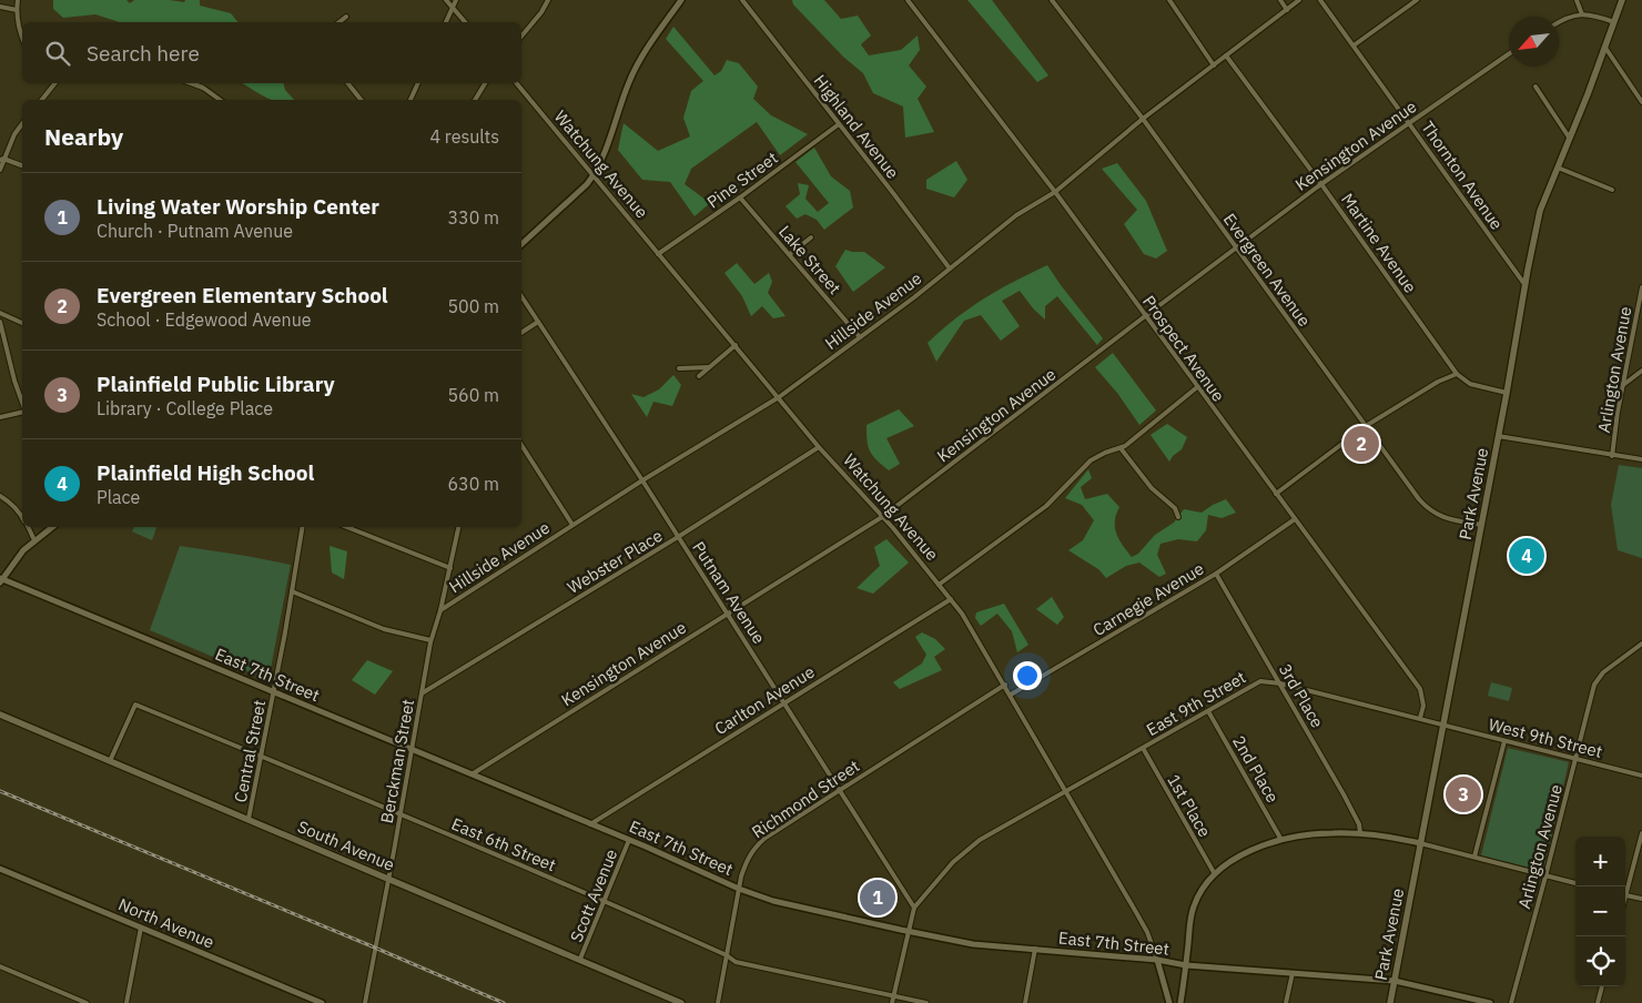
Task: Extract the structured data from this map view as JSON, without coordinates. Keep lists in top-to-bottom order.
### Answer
{
  "streets": {
    "main road": ["Park Avenue", "South Avenue"],
    "street": [
      "Highland Avenue",
      "Kensington Avenue",
      "Watchung Avenue",
      "Thornton Avenue",
      "Pine Street",
      "Martine Avenue",
      "Lake Street",
      "Evergreen Avenue",
      "Hillside Avenue",
      "Prospect Avenue",
      "Arlington Avenue",
      "Webster Place",
      "Putnam Avenue",
      "Carnegie Avenue",
      "East 7th Street",
      "3rd Place",
      "Carlton Avenue",
      "East 9th Street",
      "West 9th Street",
      "Central Street",
      "Berckman Street",
      "2nd Place",
      "Richmond Street",
      "1st Place",
      "East 6th Street",
      "Scott Avenue",
      "North Avenue"
    ]
  },
  "crossings": [
    ["Highland Avenue", "Pine Street"],
    ["Highland Avenue", "Hillside Avenue"],
    ["Kensington Avenue", "Watchung Avenue"],
    ["Kensington Avenue", "Thornton Avenue"],
    ["Kensington Avenue", "Martine Avenue"],
    ["Kensington Avenue", "Evergreen Avenue"],
    ["Kensington Avenue", "Prospect Avenue"],
    ["Kensington Avenue", "Putnam Avenue"],
    ["Kensington Avenue", "East 7th Street"],
    ["Watchung Avenue", "Pine Street"],
    ["Watchung Avenue", "Hillside Avenue"],
    ["Watchung Avenue", "Webster Place"],
    ["Watchung Avenue", "Carnegie Avenue"],
    ["Watchung Avenue", "East 7th Street"],
    ["Watchung Avenue", "Carlton Avenue"],
    ["Watchung Avenue", "East 9th Street"],
    ["Watchung Avenue", "Richmond Street"],
    ["Thornton Avenue", "Park Avenue"],
    ["Pine Street", "Lake Street"],
    ["Martine Avenue", "Hillside Avenue"],
    ["Martine Avenue", "Park Avenue"],
    ["Lake Street", "Hillside Avenue"],
    ["Evergreen Avenue", "Hillside Avenue"],
    ["Evergreen Avenue", "Park Avenue"],
    ["Hillside Avenue", "Prospect Avenue"],
    ["Hillside Avenue", "Putnam Avenue"],
    ["Hillside Avenue", "Berckman Street"],
    ["Prospect Avenue", "Carnegie Avenue"],
    ["Prospect Avenue", "East 9th Street"],
    ["Arlington Avenue", "West 9th Street"],
    ["Park Avenue", "East 7th Street"],
    ["Park Avenue", "East 9th Street"],
    ["Park Avenue", "West 9th Street"],
    ["Webster Place", "Putnam Avenue"],
    ["Webster Place", "Berckman Street"],
    ["Putnam Avenue", "Carlton Avenue"],
    ["Putnam Avenue", "East 9th Street"],
    ["Putnam Avenue", "Richmond Street"],
    ["Carnegie Avenue", "3rd Place"],
    ["East 7th Street", "Carlton Avenue"],
    ["East 7th Street", "Central Street"],
    ["East 7th Street", "Berckman Street"],
    ["East 7th Street", "Richmond Street"],
    ["East 7th Street", "Scott Avenue"],
    ["3rd Place", "East 9th Street"],
    ["East 9th Street", "West 9th Street"],
    ["East 9th Street", "2nd Place"],
    ["East 9th Street", "1st Place"],
    ["Central Street", "East 6th Street"],
    ["Central Street", "South Avenue"],
    ["Berckman Street", "East 6th Street"],
    ["Berckman Street", "South Avenue"],
    ["Richmond Street", "East 6th Street"],
    ["East 6th Street", "South Avenue"],
    ["East 6th Street", "Scott Avenue"],
    ["South Avenue", "Scott Avenue"]
  ],
  "north": "bottom left",
  "page": {
    "search": "Search here",
    "heading": ["Nearby", "4 results"],
    "list": [
      {
        "mark": "1",
        "name": "Living Water Worship Center",
        "note": "Church · Putnam Avenue",
        "value": "330 m"
      },
      {
        "mark": "2",
        "name": "Evergreen Elementary School",
        "note": "School · Edgewood Avenue",
        "value": "500 m"
      },
      {
        "mark": "3",
        "name": "Plainfield Public Library",
        "note": "Library · College Place",
        "value": "560 m"
      },
      {
        "mark": "4",
        "name": "Plainfield High School",
        "note": "Place",
        "value": "630 m"
      }
    ],
    "pins": [
      "2",
      "4",
      "3",
      "1"
    ],
    "map_buttons": ["+", "−"]
  }
}
